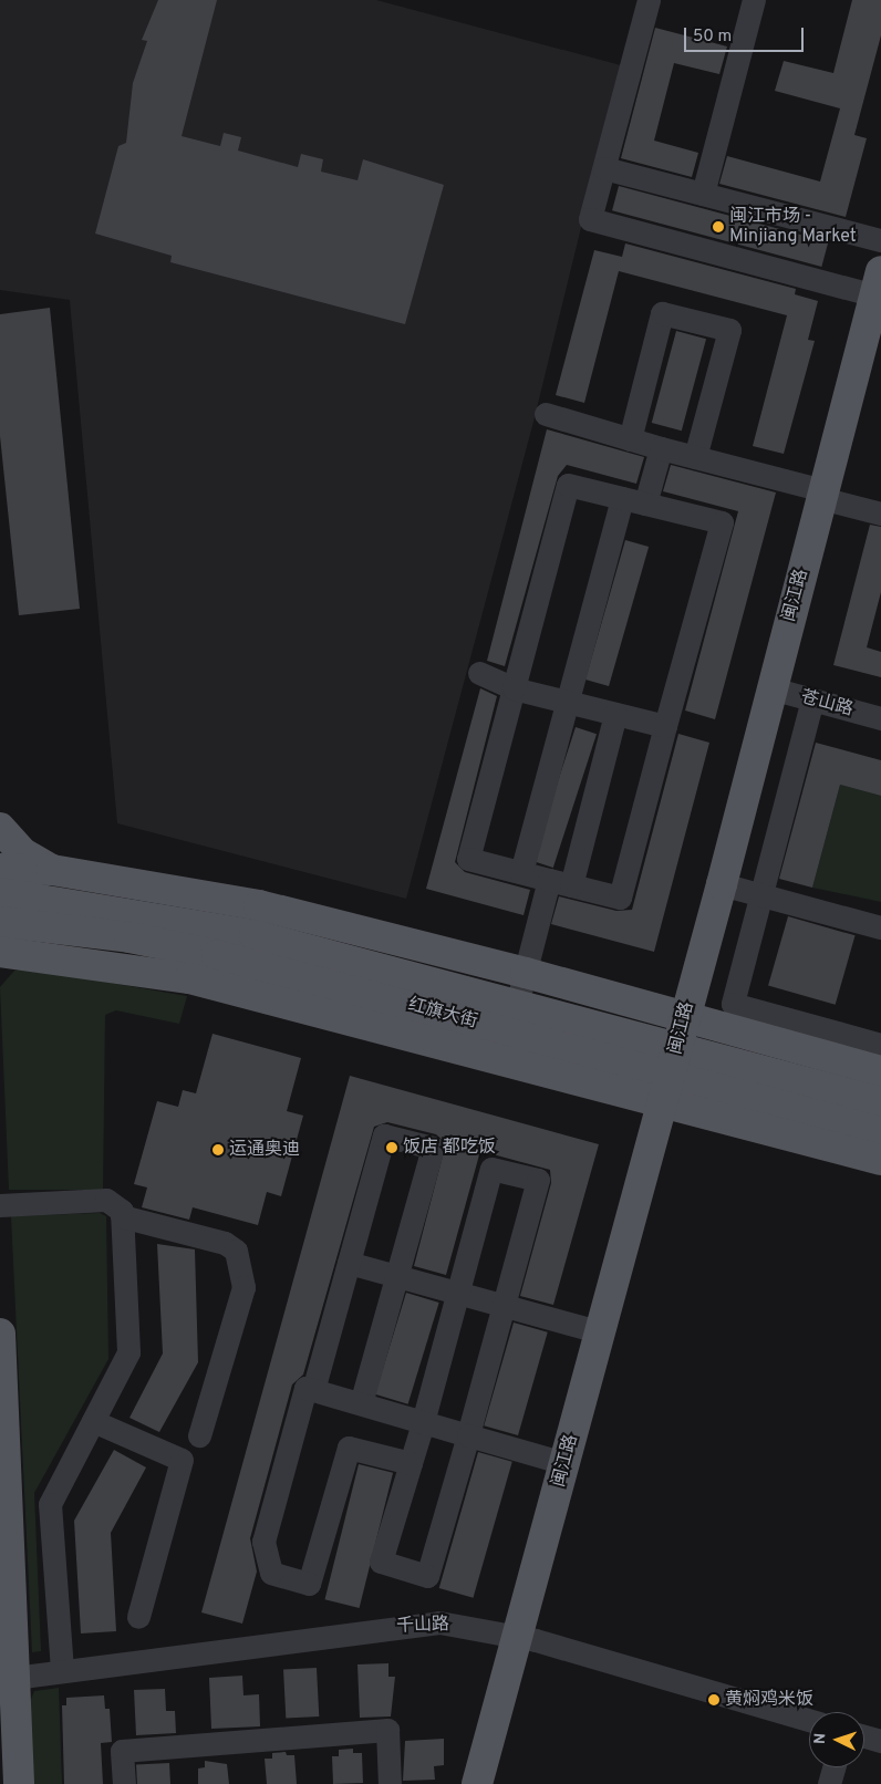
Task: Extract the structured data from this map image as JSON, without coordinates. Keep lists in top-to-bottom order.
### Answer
{
  "streets": {
    "main road": ["闽江路", "红旗大街"],
    "street": ["苍山路", "千山路"]
  },
  "crossings": [
    ["闽江路", "苍山路"],
    ["闽江路", "红旗大街"],
    ["闽江路", "千山路"]
  ],
  "places": [
    "闽江市场 - Minjiang Market",
    "饭店 都吃饭",
    "运通奥迪",
    "黄焖鸡米饭"
  ],
  "scale_bar": "50 m",
  "north": "left"
}
